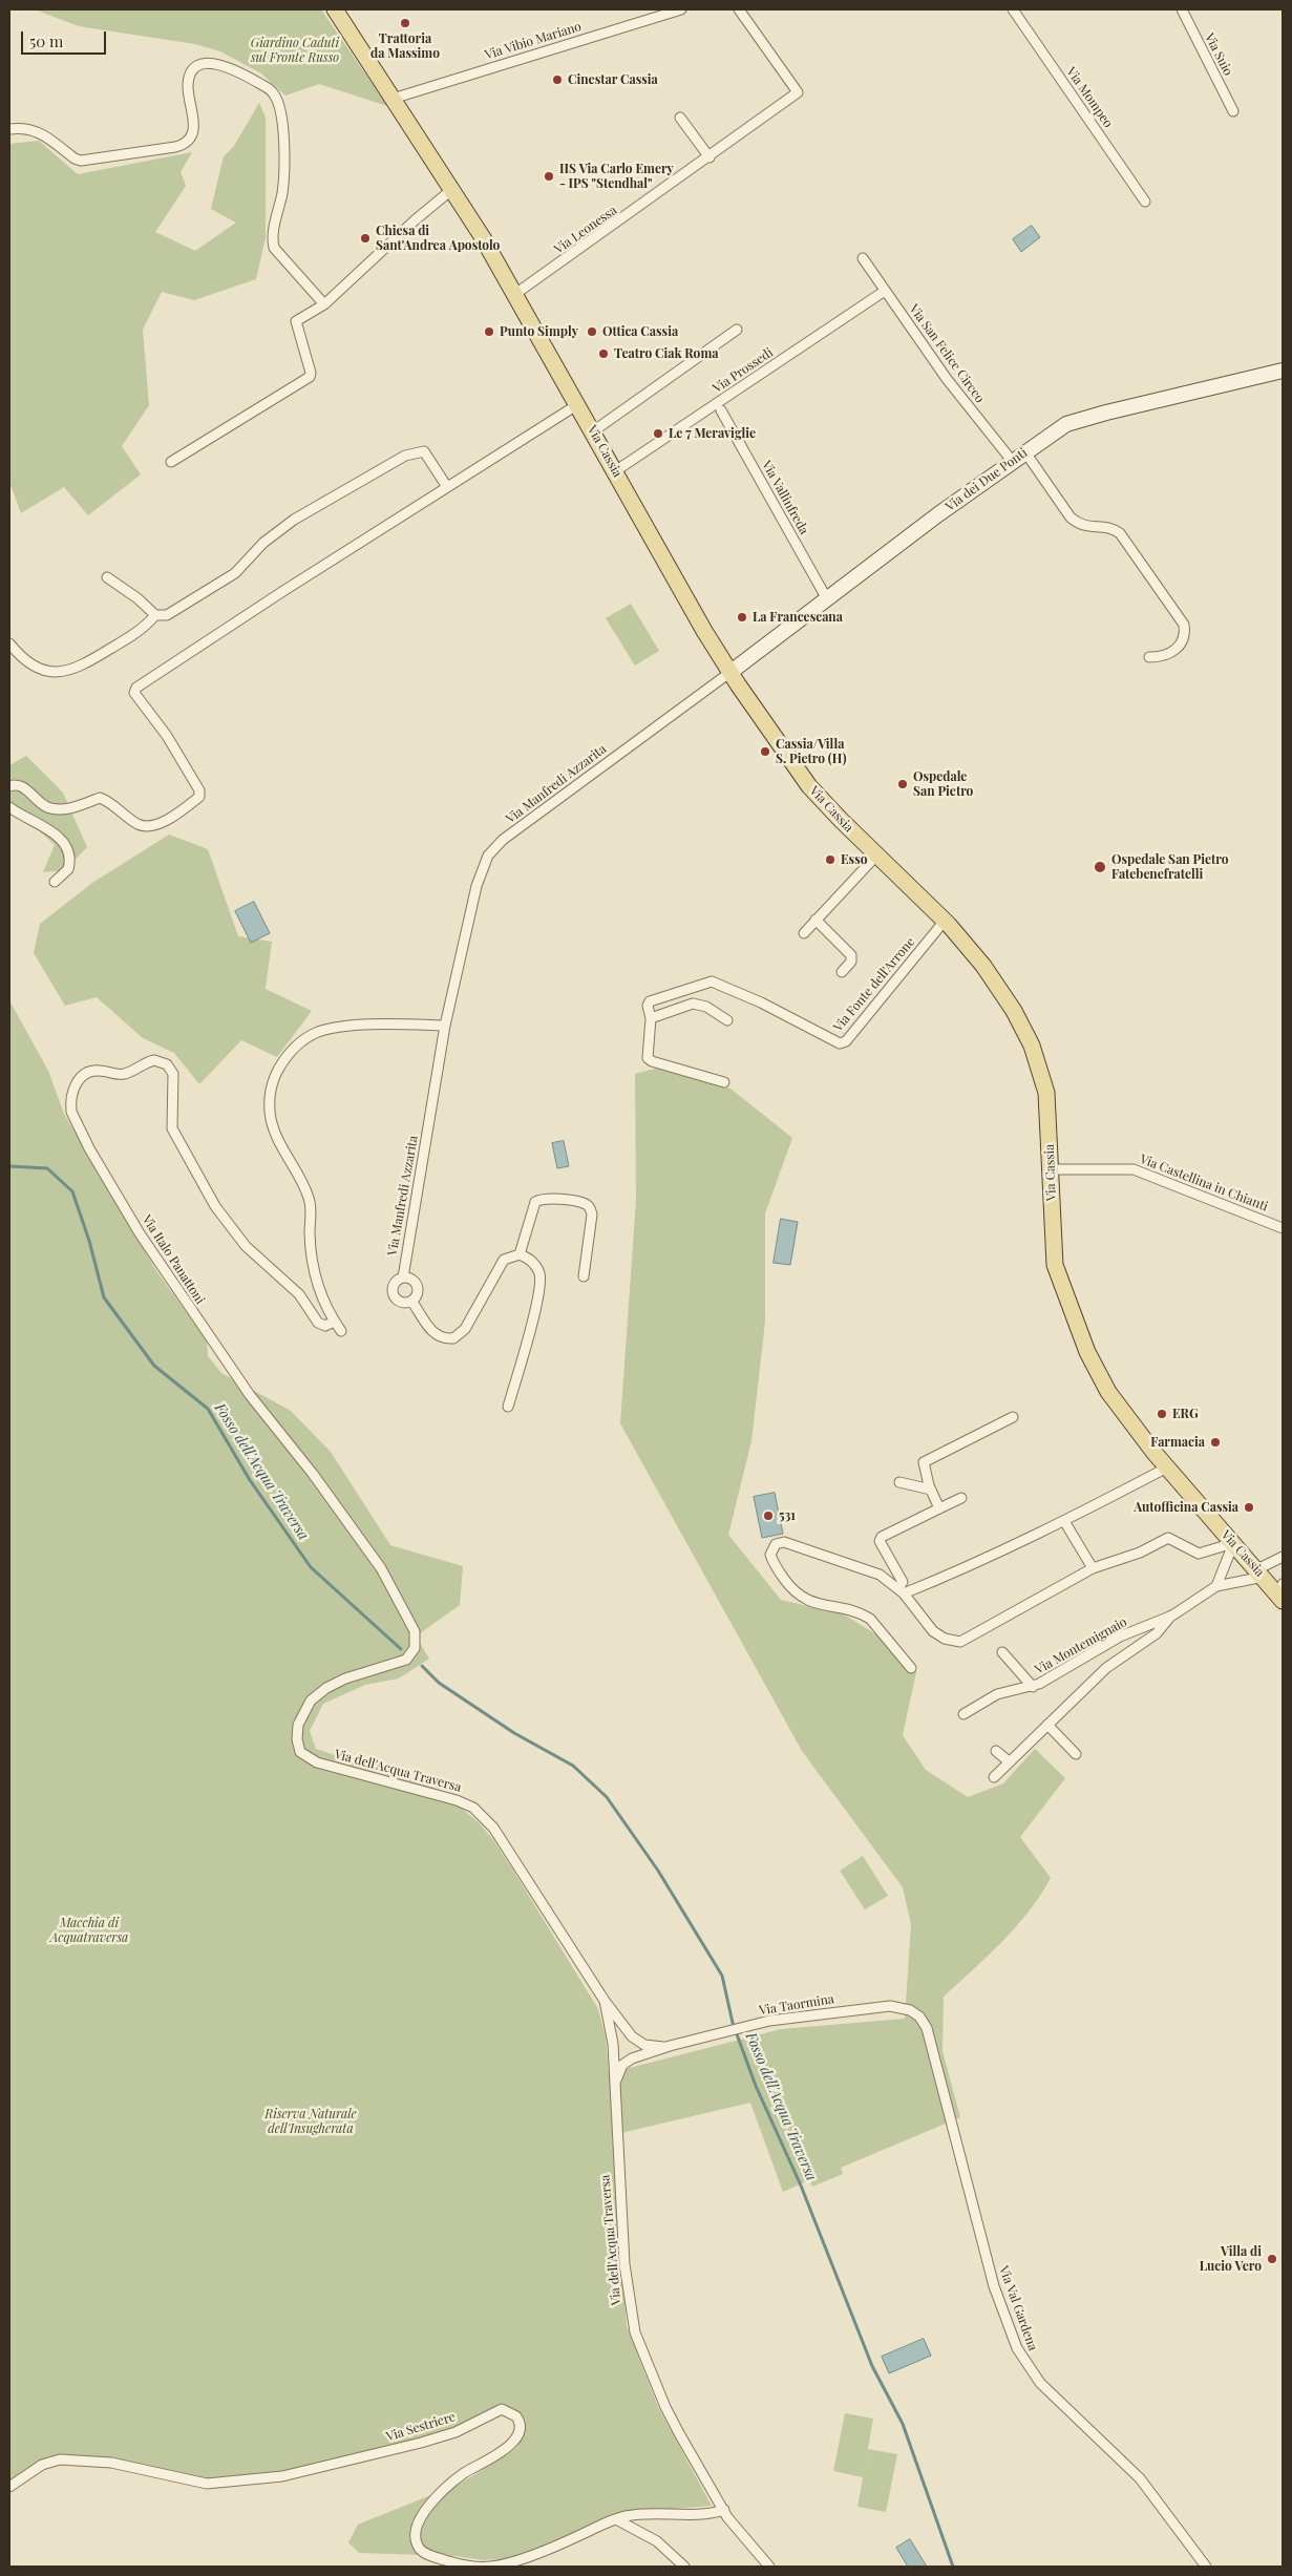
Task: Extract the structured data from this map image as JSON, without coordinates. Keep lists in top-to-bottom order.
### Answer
{
  "streets": {
    "main road": ["Via Cassia"],
    "street": [
      "Via Vibio Mariano",
      "Via Suio",
      "Via Mompeo",
      "Via Leonessa",
      "Via San Felice Circeo",
      "Via Prossedi",
      "Via dei Due Ponti",
      "Via Vallinfreda",
      "Via Manfredi Azzarita",
      "Via Fonte dell'Arrone",
      "Via Castellina in Chianti",
      "Via Italo Panattoni",
      "Via Montemignaio",
      "Via dell'Acqua Traversa",
      "Via Taormina",
      "Via Val Gardena",
      "Via Sestriere"
    ]
  },
  "crossings": [
    ["Via Vibio Mariano", "Via Cassia"],
    ["Via Leonessa", "Via Cassia"],
    ["Via San Felice Circeo", "Via Prossedi"],
    ["Via San Felice Circeo", "Via dei Due Ponti"],
    ["Via Prossedi", "Via Cassia"],
    ["Via Cassia", "Via dei Due Ponti"],
    ["Via Cassia", "Via Manfredi Azzarita"],
    ["Via Cassia", "Via Fonte dell'Arrone"],
    ["Via Cassia", "Via Castellina in Chianti"],
    ["Via Cassia", "Via Montemignaio"],
    ["Via dei Due Ponti", "Via Vallinfreda"],
    ["Via dei Due Ponti", "Via Manfredi Azzarita"],
    ["Via Italo Panattoni", "Via dell'Acqua Traversa"],
    ["Via dell'Acqua Traversa", "Via Taormina"],
    ["Via dell'Acqua Traversa", "Via Sestriere"],
    ["Via Taormina", "Via Val Gardena"]
  ],
  "water": ["Fosso dell'Acqua Traversa"],
  "parks": ["Giardino Caduti sul Fronte Russo", "Macchia di Acquatraversa", "Riserva Naturale dell'Insugherata"],
  "places": [
    "Trattoria da Massimo",
    "Cinestar Cassia",
    "IIS Via Carlo Emery - IPS \"Stendhal\"",
    "Chiesa di Sant'Andrea Apostolo",
    "Punto Simply",
    "Ottica Cassia",
    "Teatro Ciak Roma",
    "Le 7 Meraviglie",
    "La Francescana",
    "Cassia/Villa S. Pietro (H)",
    "Ospedale San Pietro",
    "Esso",
    "Ospedale San Pietro Fatebenefratelli",
    "ERG",
    "Farmacia",
    "Autofficina Cassia",
    "531",
    "Villa di Lucio Vero"
  ],
  "scale_bar": "50 m"
}
